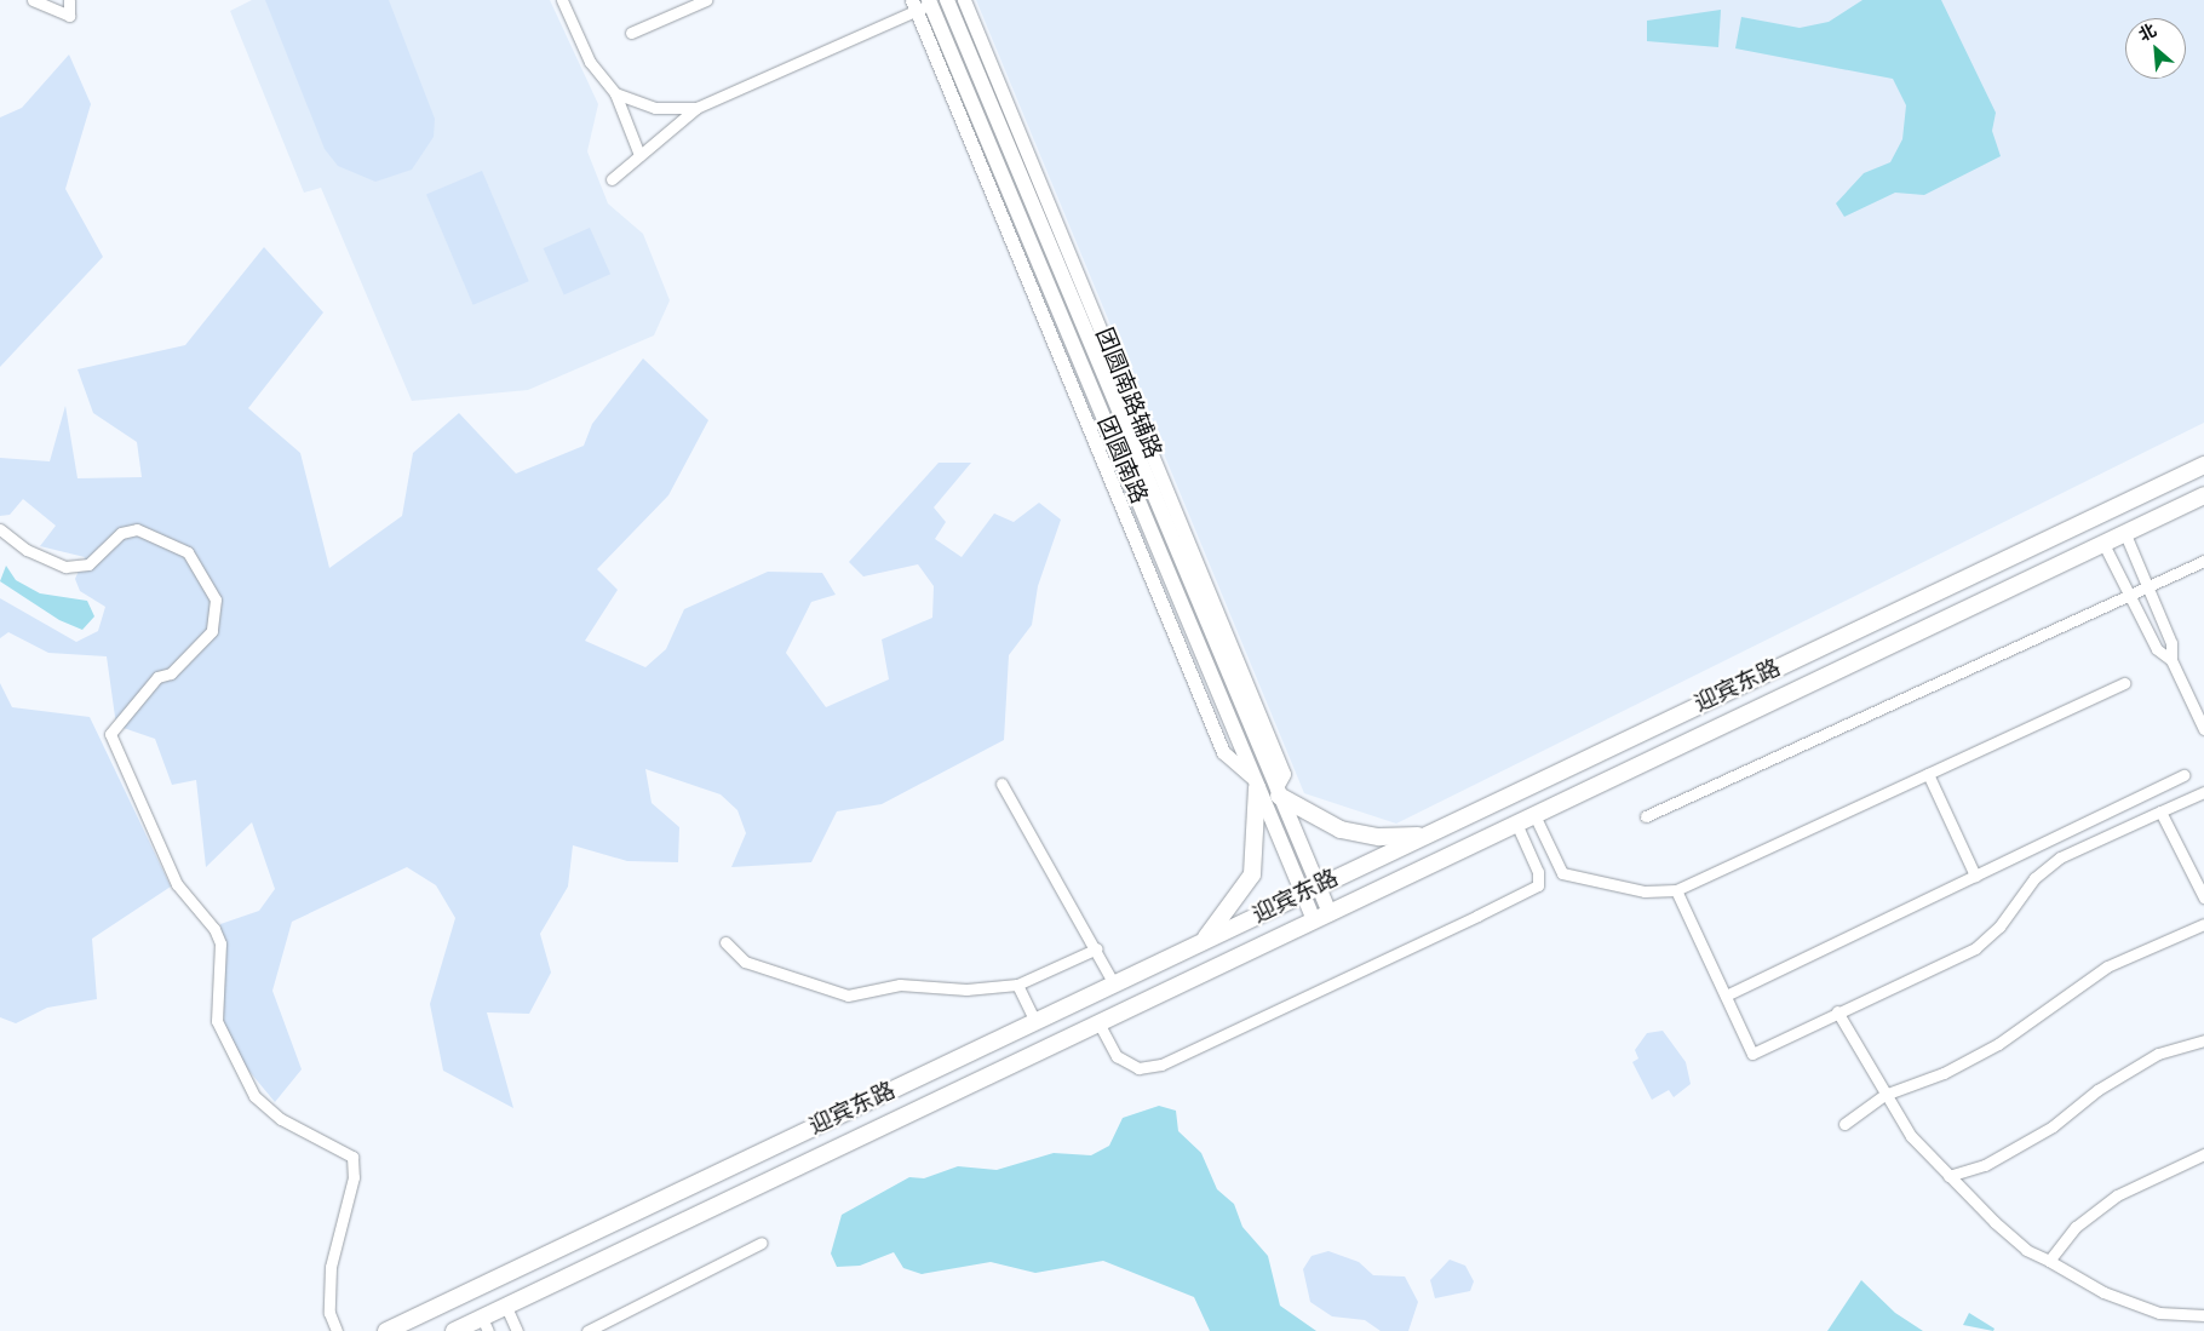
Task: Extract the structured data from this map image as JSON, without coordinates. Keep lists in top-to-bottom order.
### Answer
{
  "streets": {
    "highway": ["迎宾东路"],
    "main road": ["团圆南路"],
    "street": ["团圆南路辅路"]
  },
  "crossings": [
    ["团圆南路辅路", "团圆南路"],
    ["团圆南路", "迎宾东路"]
  ],
  "north": "top left"
}
